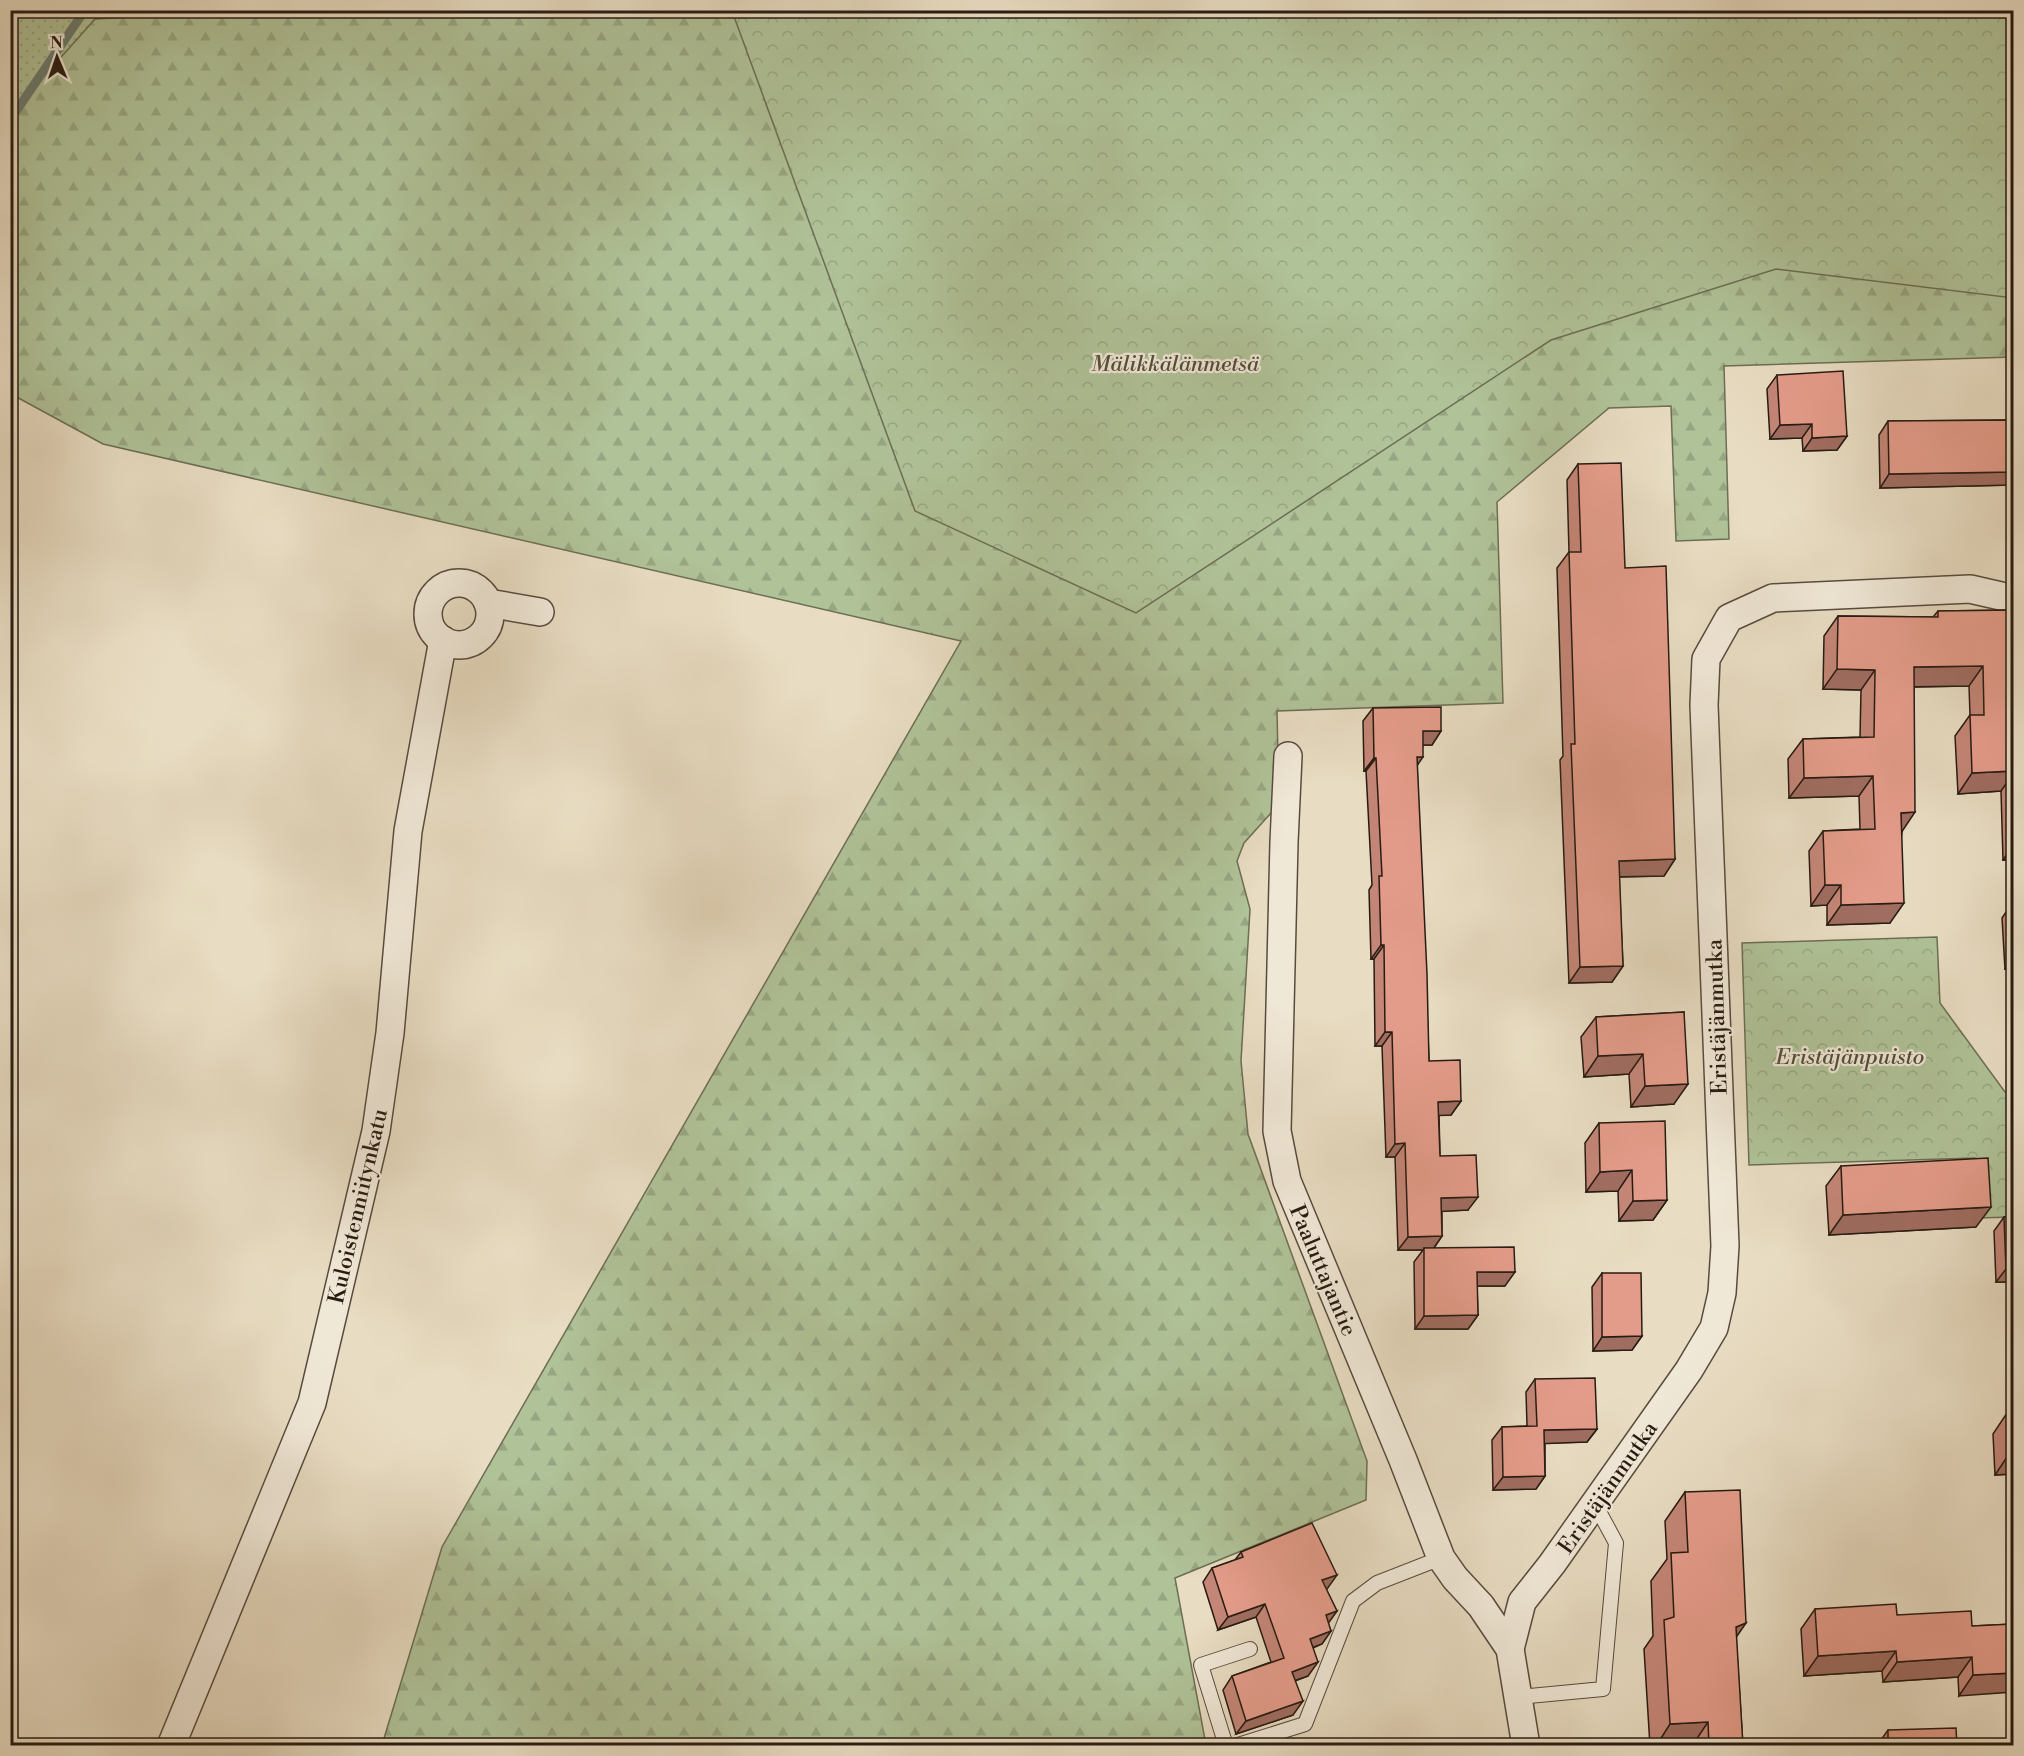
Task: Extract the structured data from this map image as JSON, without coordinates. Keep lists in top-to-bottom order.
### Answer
{
  "streets": {
    "street": ["Eristäjänmutka", "Kuloistenniitynkatu", "Paaluttajantie"]
  },
  "crossings": [
    ["Eristäjänmutka", "Paaluttajantie"]
  ],
  "parks": ["Mälikkälänmetsä", "Eristäjänpuisto"],
  "north": "top"
}
